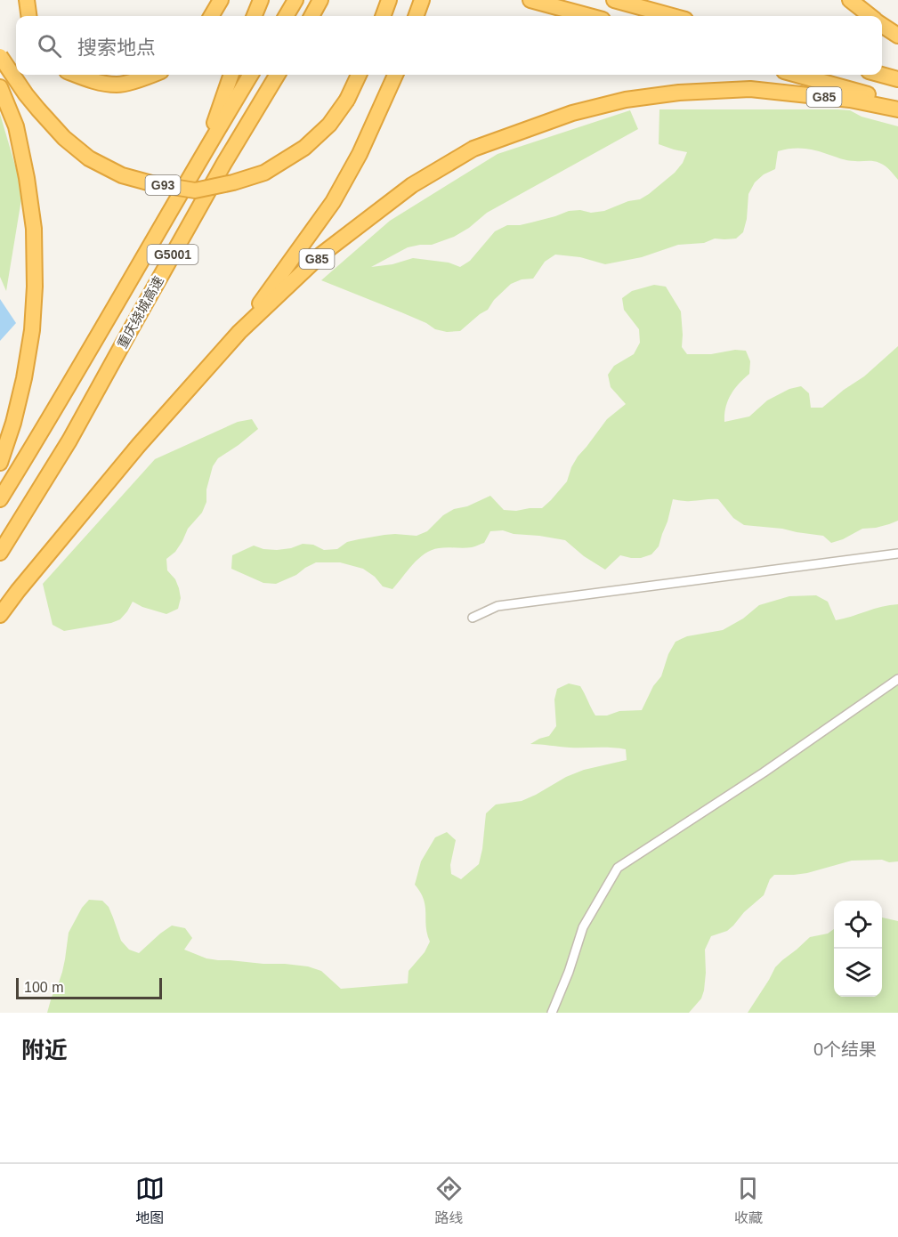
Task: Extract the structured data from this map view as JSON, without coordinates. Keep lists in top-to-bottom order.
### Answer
{
  "streets": {
    "highway": [
      "G85",
      "G93",
      "G5001",
      "重庆绕城高速"
    ]
  },
  "scale_bar": "100 m",
  "page": {
    "search": "搜索地点",
    "scale": "100 m",
    "heading": ["附近", "0个结果"],
    "nav": ["地图", "路线", "收藏"]
  }
}
